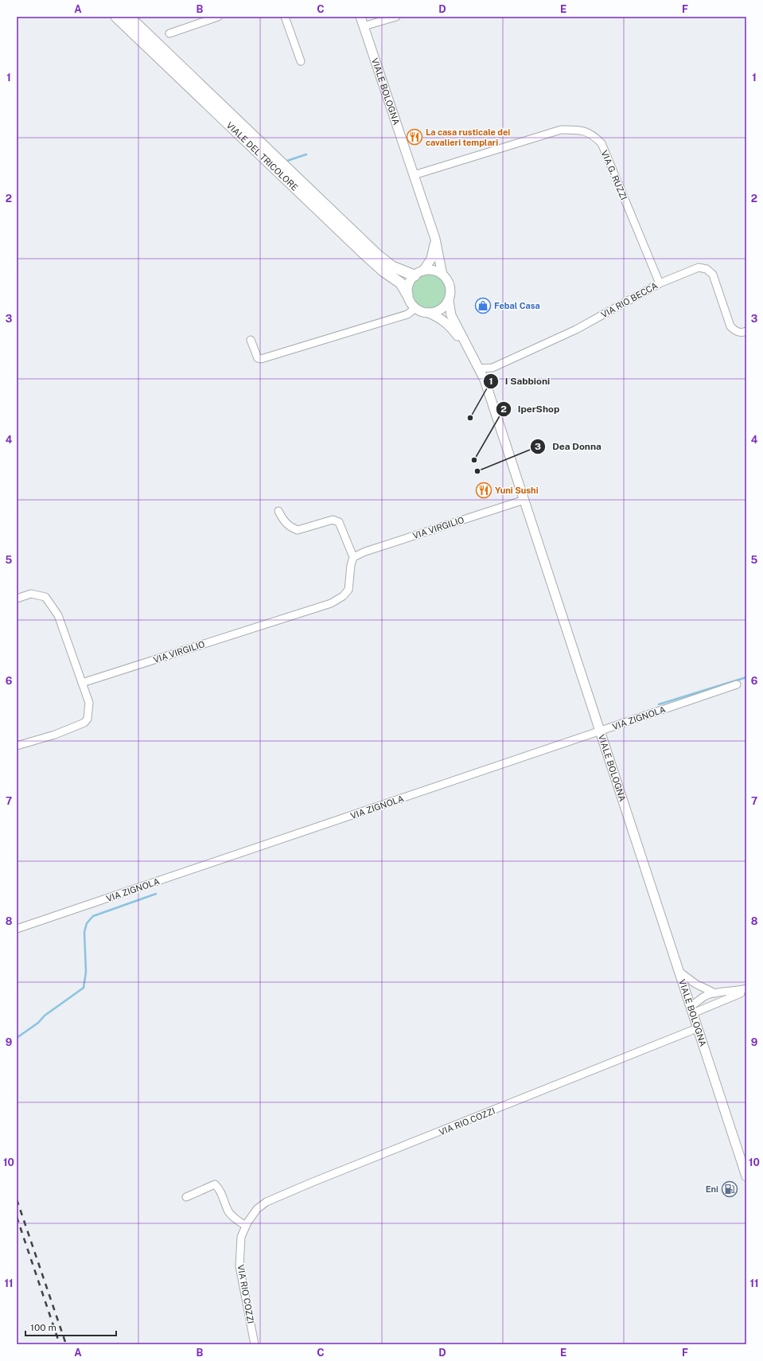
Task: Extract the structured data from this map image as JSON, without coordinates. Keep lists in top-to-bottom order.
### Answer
{
  "streets": {
    "highway": ["VIALE DEL TRICOLORE"],
    "main road": ["VIALE BOLOGNA"],
    "street": [
      "VIA G. RUZZI",
      "VIA RIO BECCA",
      "VIA VIRGILIO",
      "VIA ZIGNOLA",
      "VIA RIO COZZI"
    ]
  },
  "crossings": [
    ["VIALE BOLOGNA", "VIALE DEL TRICOLORE"],
    ["VIALE BOLOGNA", "VIA G. RUZZI"],
    ["VIALE BOLOGNA", "VIA RIO BECCA"],
    ["VIALE BOLOGNA", "VIA VIRGILIO"],
    ["VIALE BOLOGNA", "VIA ZIGNOLA"],
    ["VIALE BOLOGNA", "VIA RIO COZZI"],
    ["VIA G. RUZZI", "VIA RIO BECCA"]
  ],
  "places": {
    "restaurant": ["La casa rusticale dei cavalieri templari", "Yuni Sushi"],
    "shop": ["Febal Casa"],
    "other": ["I Sabbioni", "IperShop", "Dea Donna"],
    "fuel station": ["Eni"]
  },
  "scale_bar": "100 m",
  "grid": {
    "columns": [
      "A",
      "B",
      "C",
      "D",
      "E",
      "F"
    ],
    "rows": [
      "1",
      "2",
      "3",
      "4",
      "5",
      "6",
      "7",
      "8",
      "9",
      "10",
      "11"
    ]
  }
}
